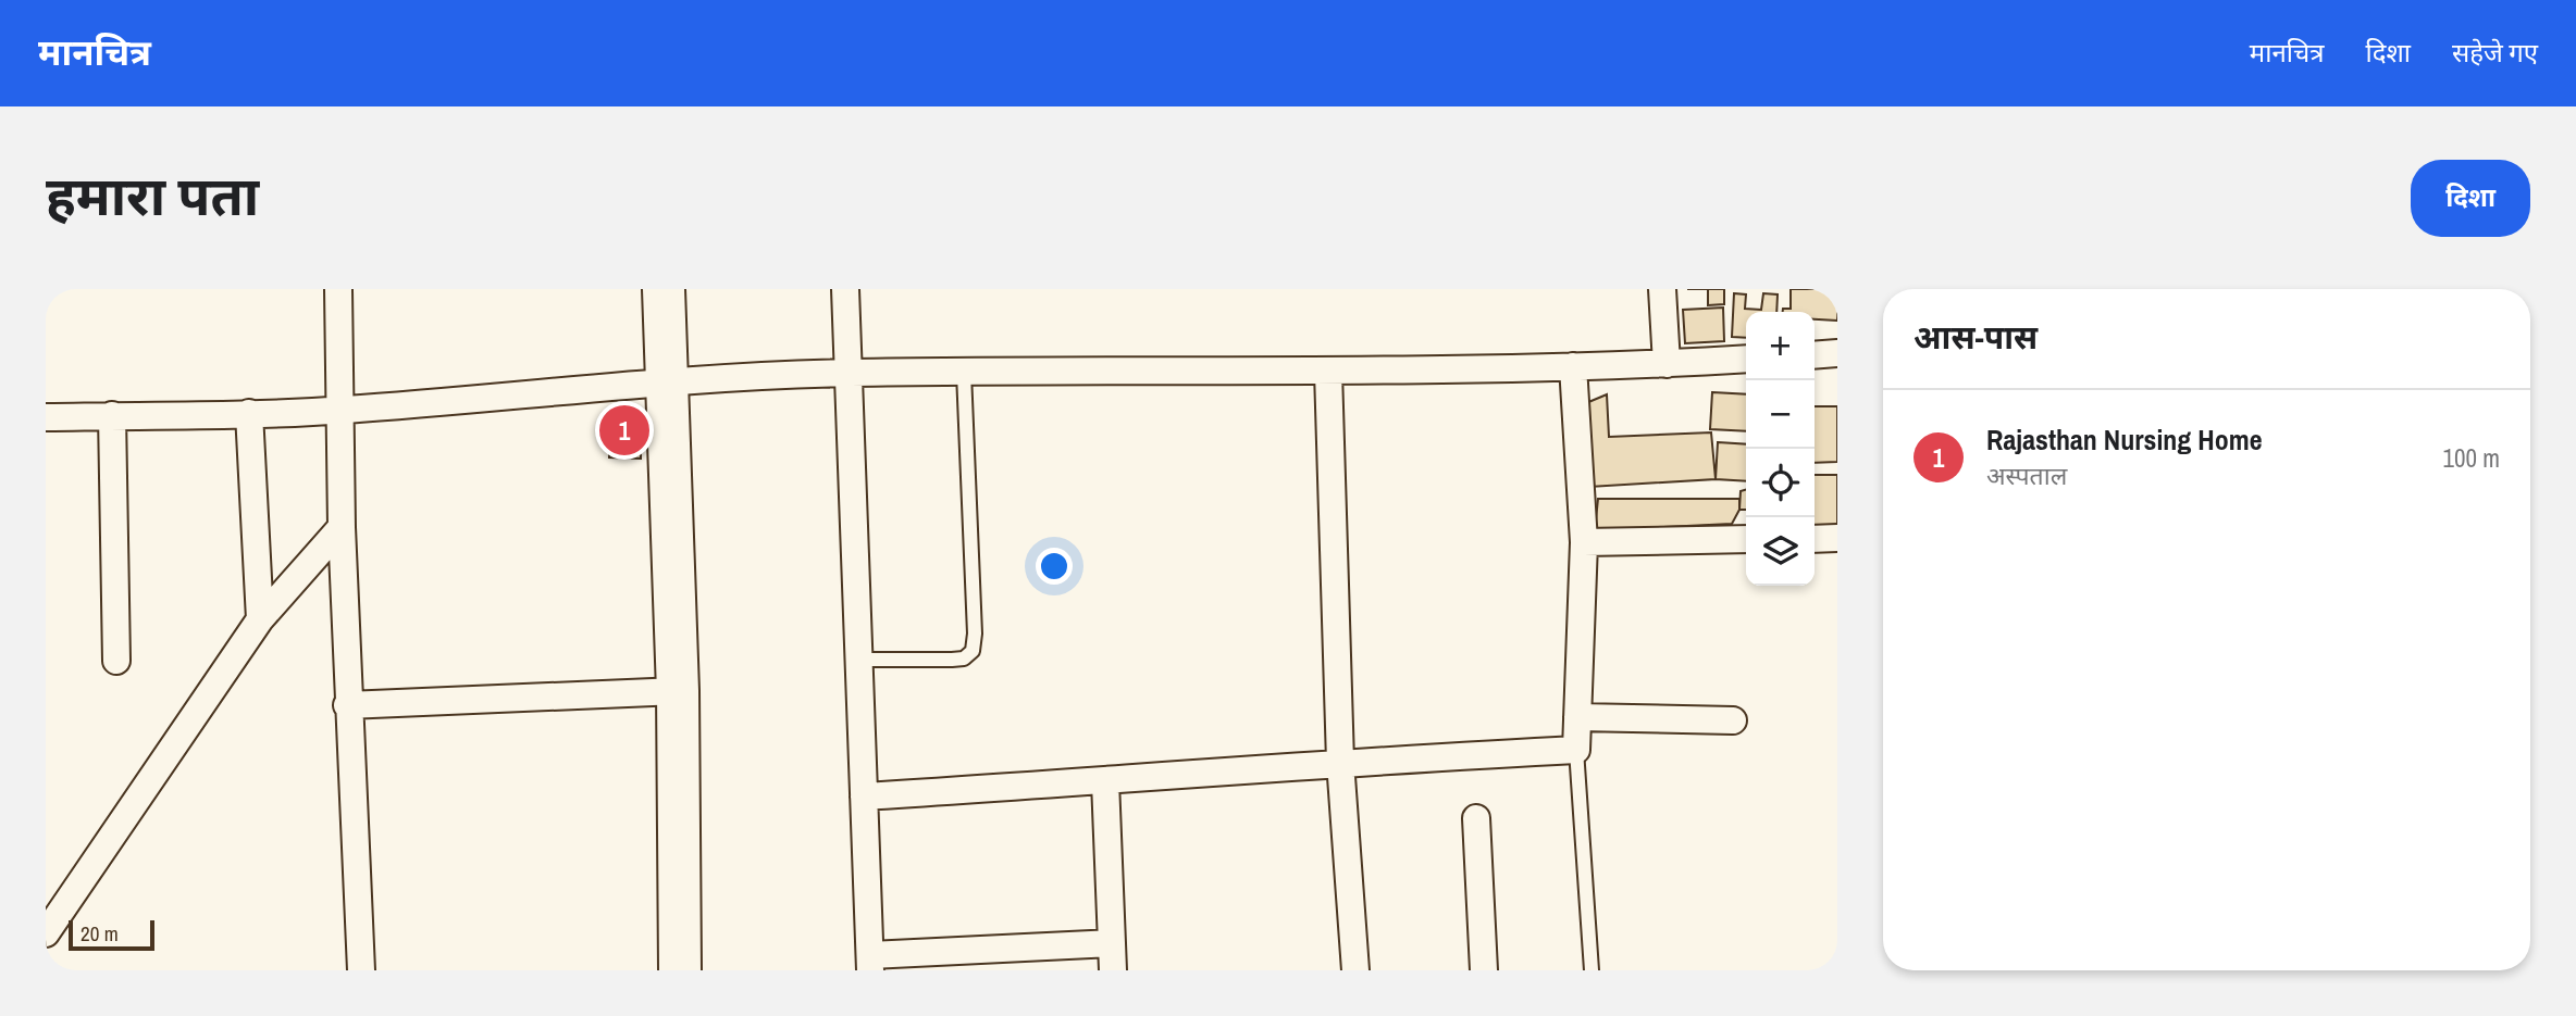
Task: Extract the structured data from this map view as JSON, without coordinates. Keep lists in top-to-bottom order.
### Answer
{
  "scale_bar": "20 m",
  "page": {
    "header": "मानचित्र",
    "nav": ["मानचित्र", "दिशा", "सहेजे गए"],
    "title": "हमारा पता",
    "buttons": "दिशा",
    "heading": "आस-पास",
    "map_buttons": ["+", "−"],
    "list": [
      {
        "mark": "1",
        "name": "Rajasthan Nursing Home",
        "note": "अस्पताल",
        "value": "100 m"
      }
    ],
    "pins": "1",
    "scale": "20 m"
  }
}
